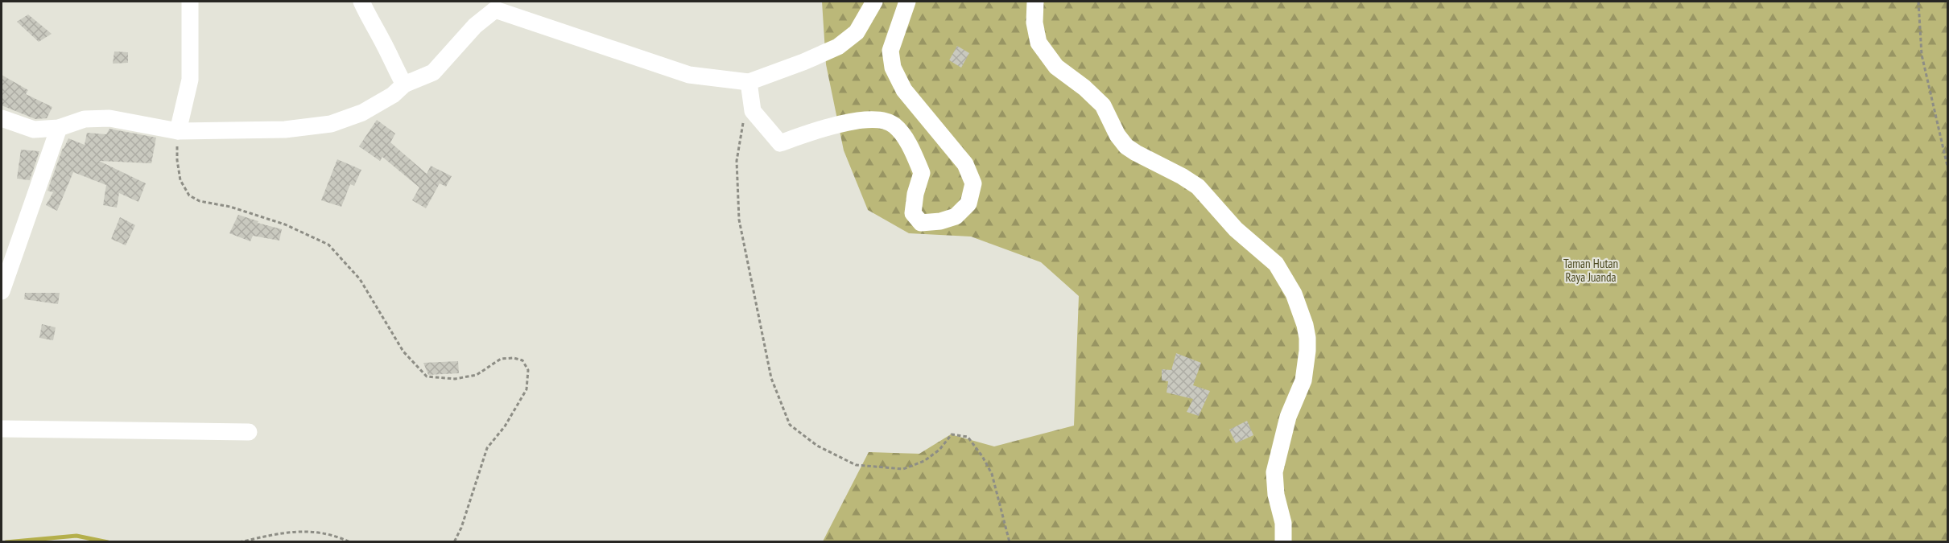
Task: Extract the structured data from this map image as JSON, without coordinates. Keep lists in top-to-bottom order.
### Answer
{
  "parks": ["Taman Hutan Raya Juanda"]
}
